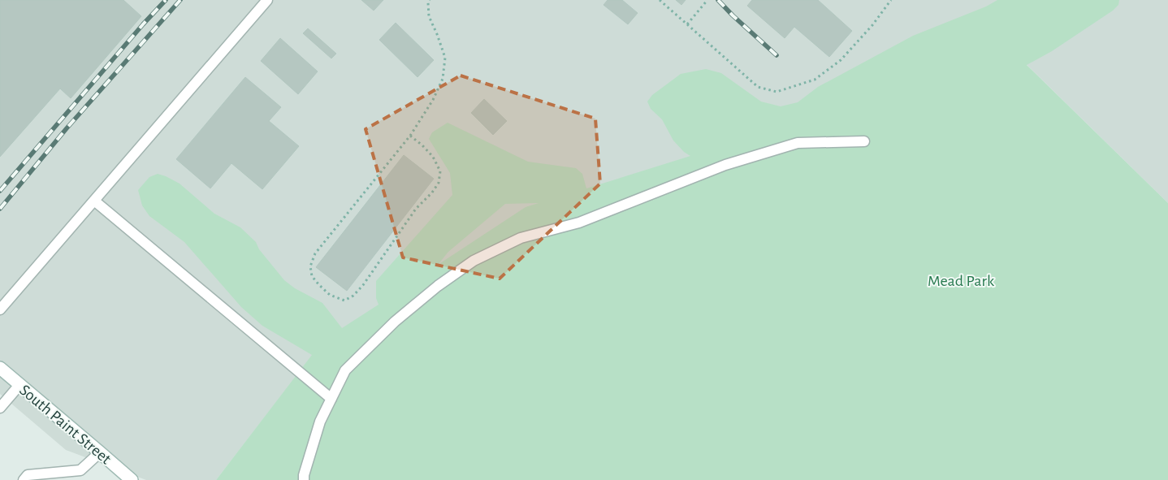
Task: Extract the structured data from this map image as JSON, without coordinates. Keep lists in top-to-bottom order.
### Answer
{
  "streets": {
    "main road": ["South Paint Street"]
  },
  "parks": ["Mead Park"]
}
